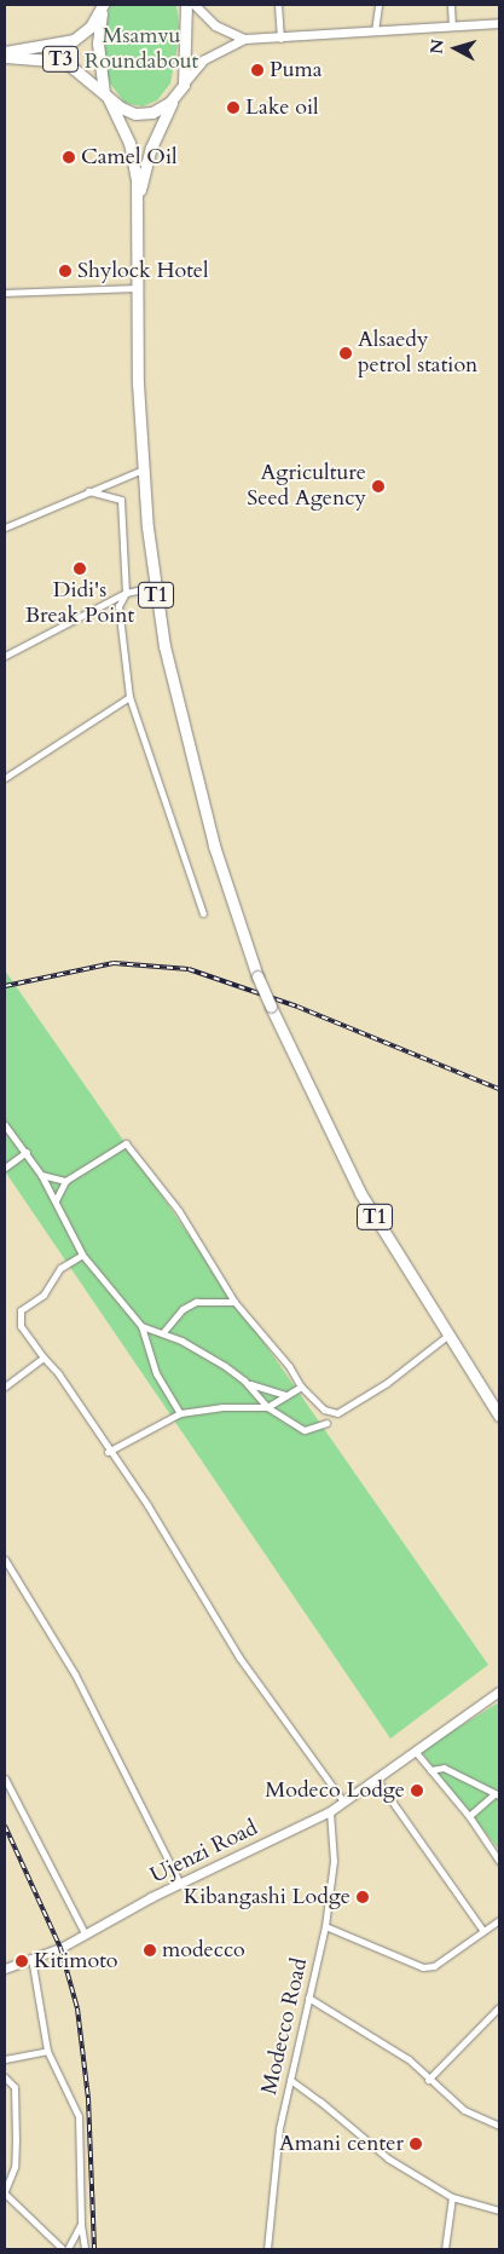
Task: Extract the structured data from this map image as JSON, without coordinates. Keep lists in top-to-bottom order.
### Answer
{
  "streets": {
    "highway": ["T3", "T1"],
    "street": ["Ujenzi Road", "Modecco Road"]
  },
  "crossings": [
    ["T3", "T1"],
    ["Ujenzi Road", "Modecco Road"]
  ],
  "parks": ["Msamvu Roundabout"],
  "places": [
    "Puma",
    "Lake oil",
    "Camel Oil",
    "Shylock Hotel",
    "Alsaedy petrol station",
    "Agriculture Seed Agency",
    "Didi's Break Point",
    "Modeco Lodge",
    "Kibangashi Lodge",
    "modecco",
    "Kitimoto",
    "Amani center"
  ],
  "north": "left"
}
